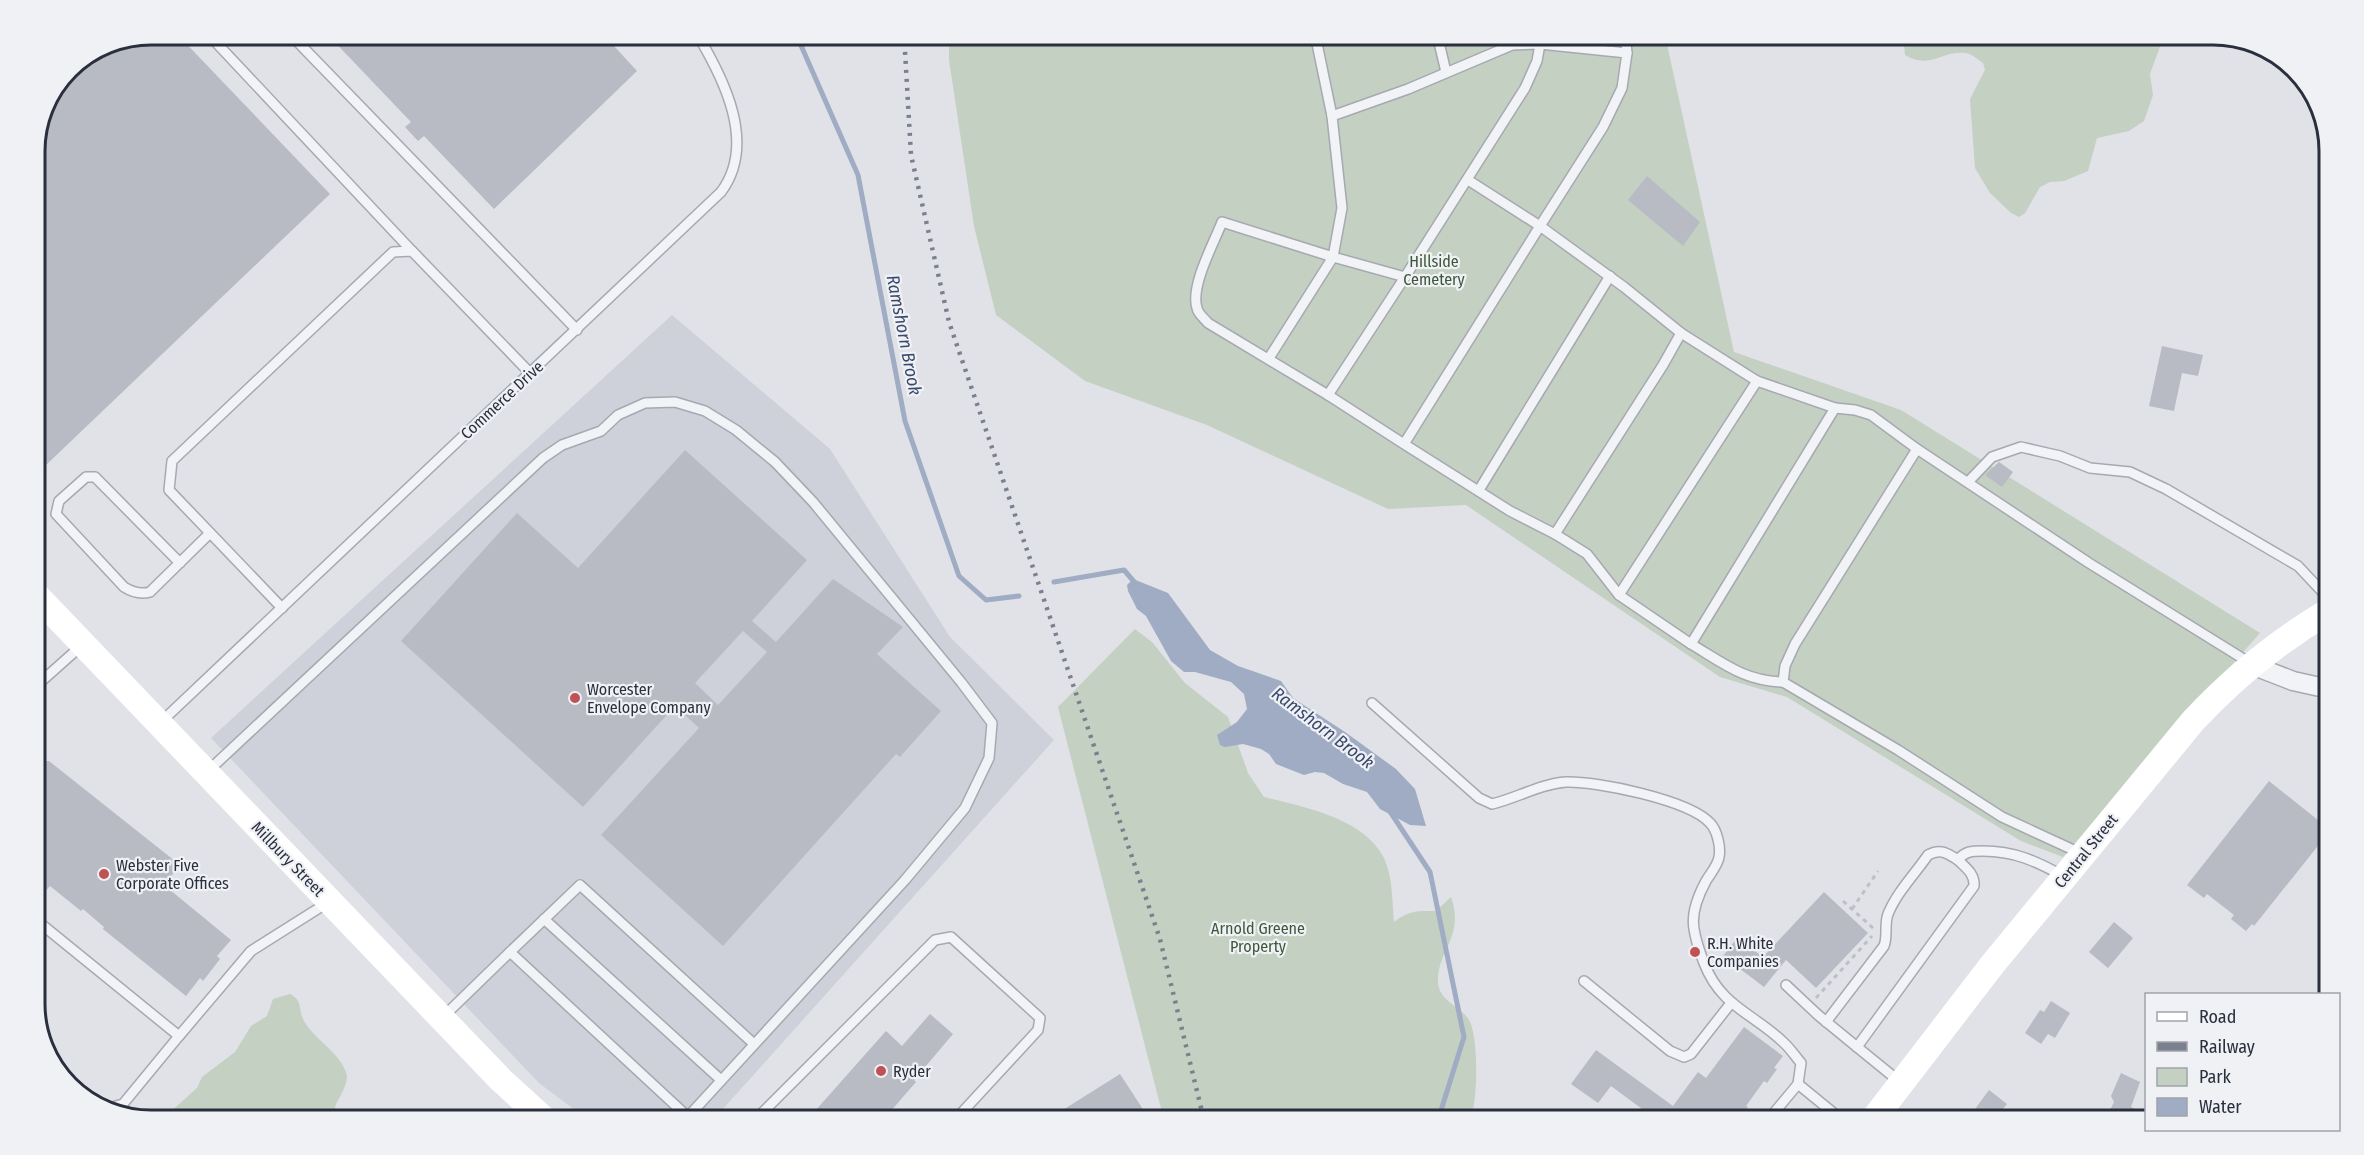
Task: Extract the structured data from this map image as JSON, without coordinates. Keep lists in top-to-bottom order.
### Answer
{
  "streets": {
    "street": ["Central Street", "Millbury Street"],
    "lane": ["Commerce Drive"]
  },
  "crossings": [
    ["Commerce Drive", "Millbury Street"]
  ],
  "water": ["Ramshorn Brook"],
  "parks": ["Hillside Cemetery", "Arnold Greene Property"],
  "places": [
    "Worcester Envelope Company",
    "Webster Five Corporate Offices",
    "R.H. White Companies",
    "Ryder"
  ],
  "legend": [
    "Road",
    "Railway",
    "Park",
    "Water"
  ]
}
